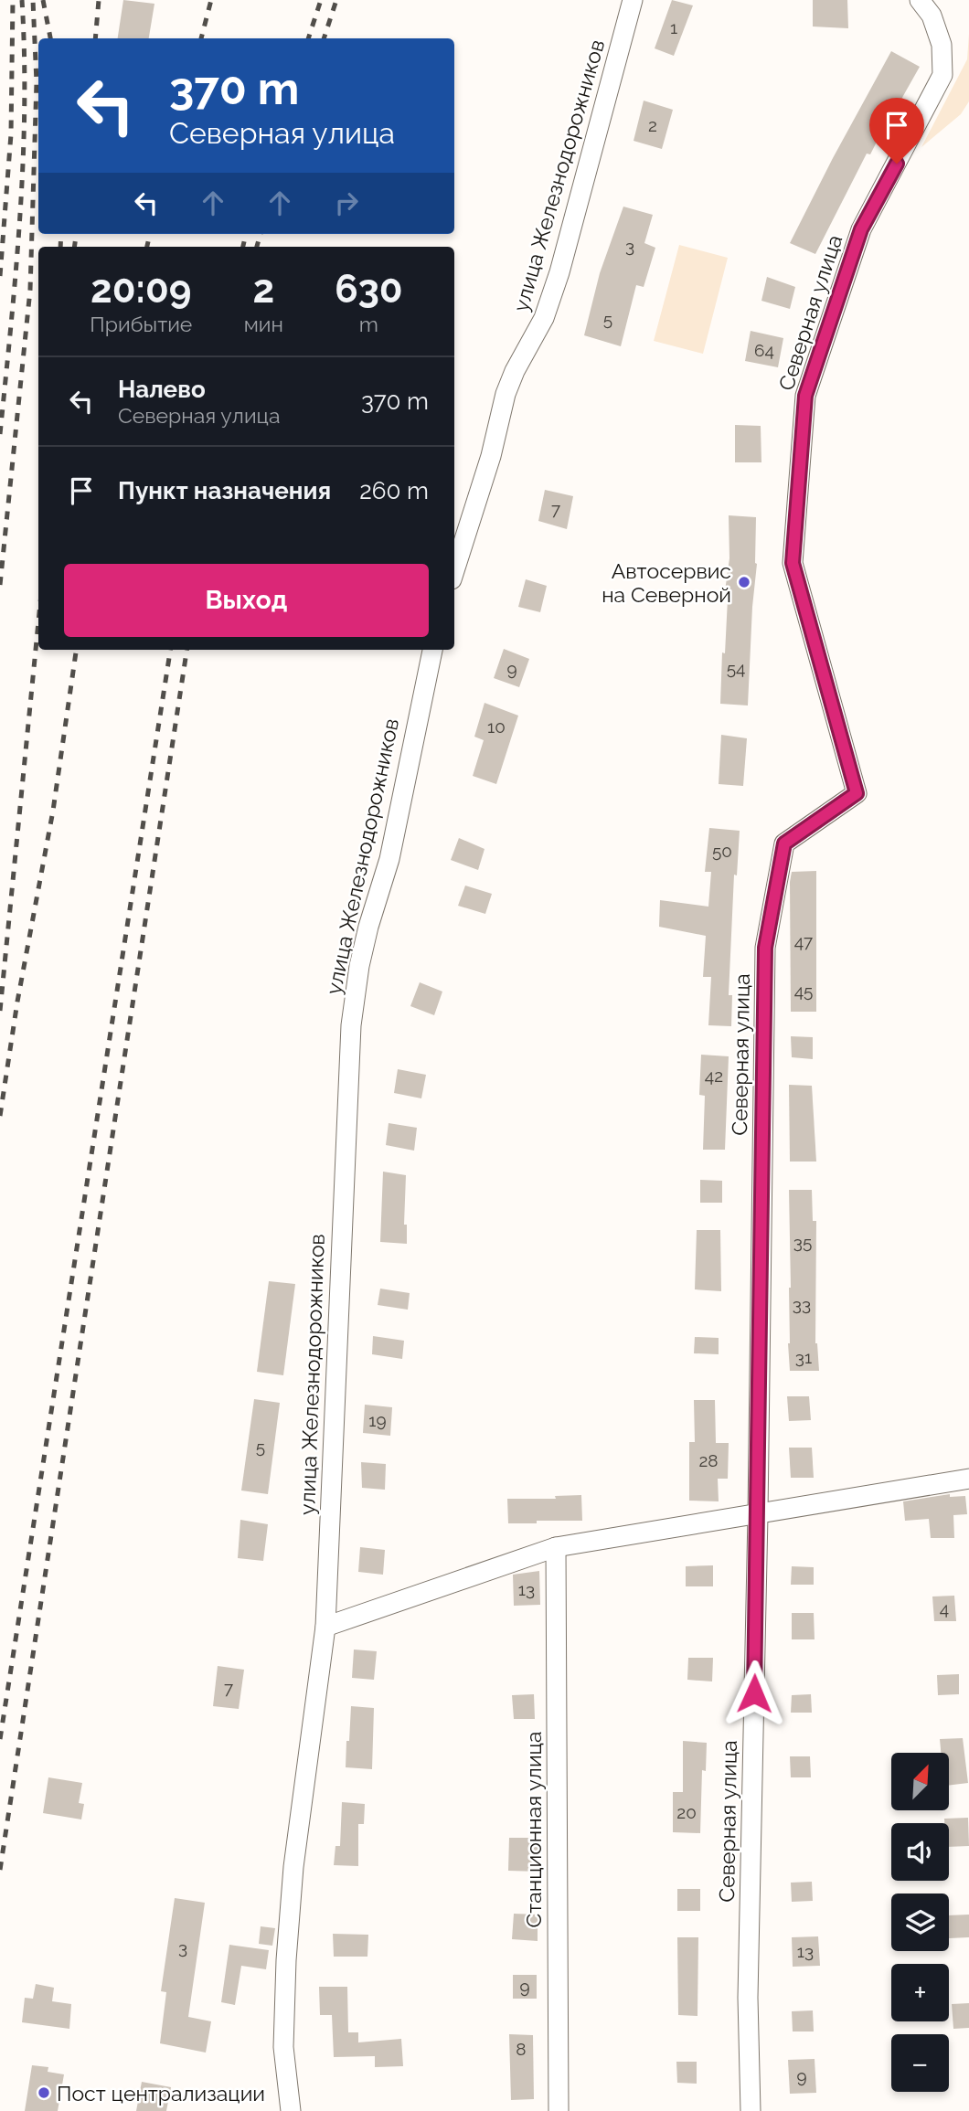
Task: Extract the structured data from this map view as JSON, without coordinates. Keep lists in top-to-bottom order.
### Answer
{
  "streets": {
    "street": ["улица Железнодорожников", "Северная улица", "Станционная улица"]
  },
  "places": ["Автосервис на Северной", "Пост централизации"],
  "house_numbers": [
    "1",
    "2",
    "3",
    "5",
    "64",
    "7",
    "54",
    "9",
    "10",
    "50",
    "47",
    "45",
    "42",
    "35",
    "33",
    "31",
    "19",
    "5",
    "28",
    "13",
    "4",
    "7",
    "20",
    "3",
    "13",
    "9",
    "8",
    "9"
  ],
  "north": "top right",
  "page": {
    "turn": ["370 m", "Северная улица"],
    "eta": [
      "20:09",
      "Прибытие",
      "2",
      "мин",
      "630",
      "m"
    ],
    "list": [
      {
        "name": "Налево",
        "note": "Северная улица",
        "value": "370 m"
      },
      {
        "name": "Пункт назначения",
        "value": "260 m"
      }
    ],
    "buttons": "Выход",
    "map_buttons": ["+", "−"]
  }
}
